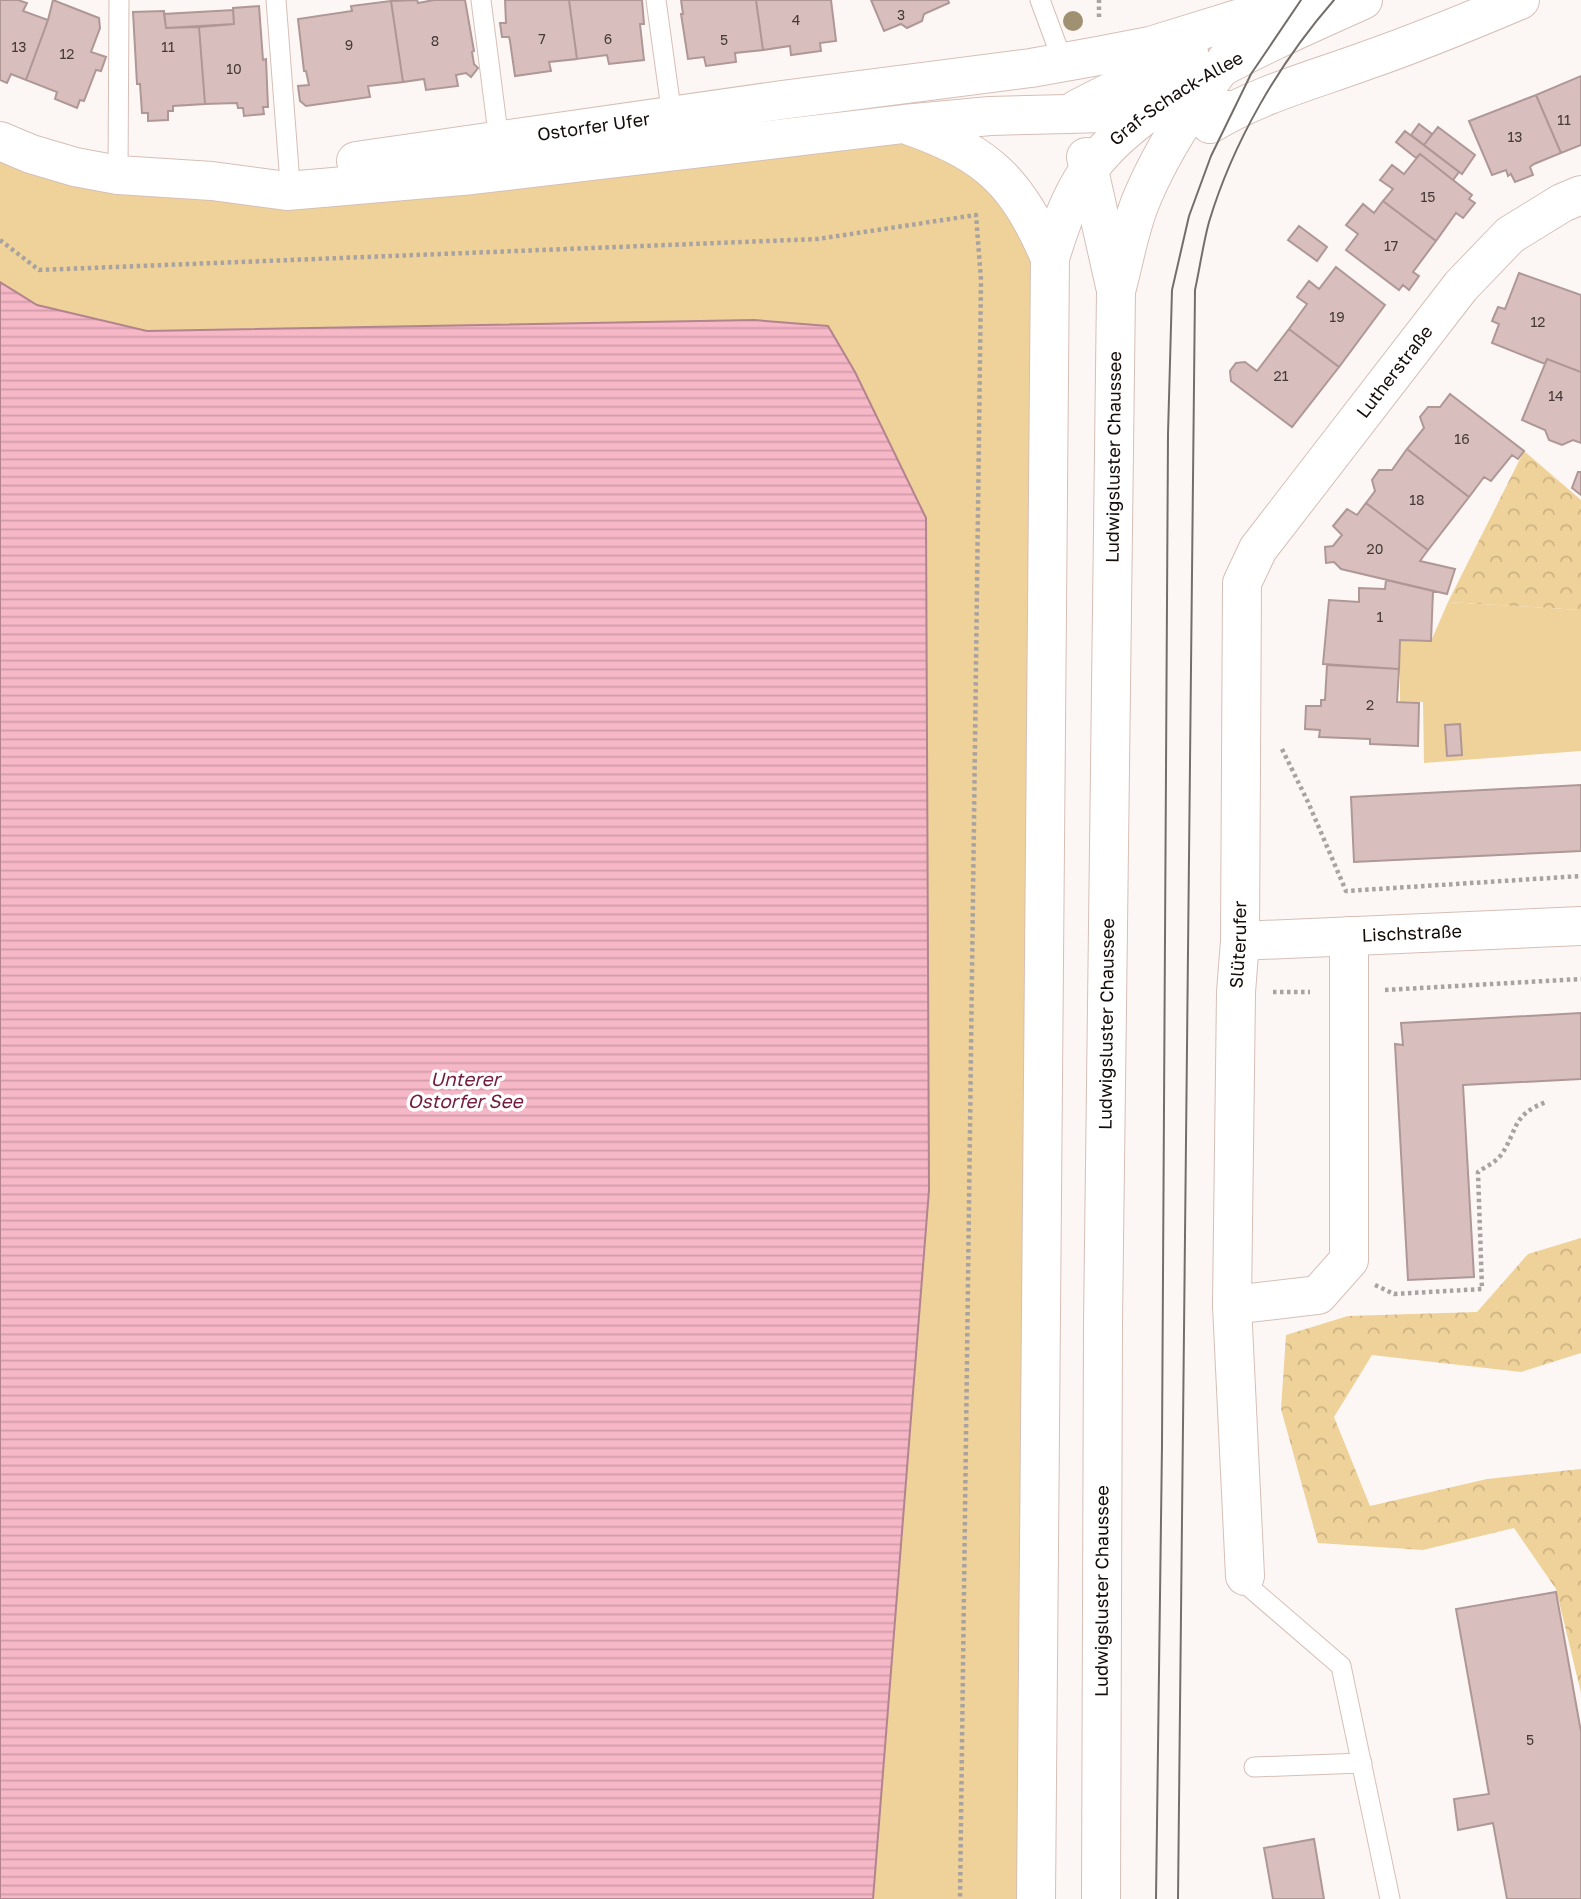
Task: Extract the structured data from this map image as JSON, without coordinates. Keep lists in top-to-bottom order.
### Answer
{
  "streets": {
    "street": [
      "Graf-Schack-Allee",
      "Ostorfer Ufer",
      "Lutherstraße",
      "Ludwigsluster Chaussee",
      "Lischstraße",
      "Slüterufer"
    ]
  },
  "crossings": [
    ["Graf-Schack-Allee", "Ostorfer Ufer"],
    ["Graf-Schack-Allee", "Ludwigsluster Chaussee"],
    ["Ostorfer Ufer", "Ludwigsluster Chaussee"],
    ["Lutherstraße", "Slüterufer"],
    ["Lischstraße", "Slüterufer"]
  ],
  "water": ["Unterer Ostorfer See"],
  "house_numbers": [
    "3",
    "4",
    "7",
    "6",
    "5",
    "8",
    "9",
    "13",
    "11",
    "12",
    "10",
    "11",
    "13",
    "15",
    "17",
    "19",
    "12",
    "21",
    "14",
    "16",
    "18",
    "20",
    "1",
    "2",
    "5"
  ]
}
